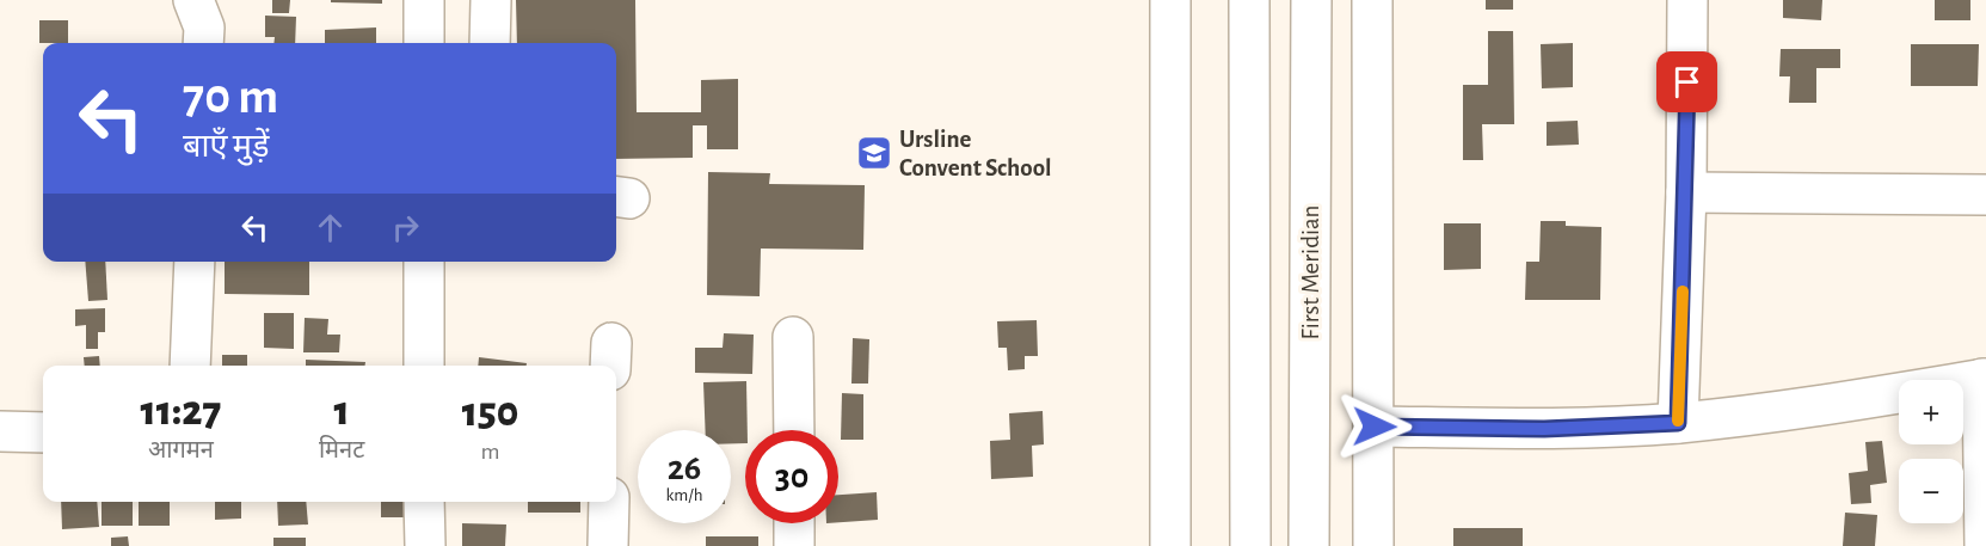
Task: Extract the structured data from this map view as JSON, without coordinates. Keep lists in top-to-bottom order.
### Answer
{
  "streets": {
    "street": ["First Meridian"]
  },
  "places": {
    "school or university": ["Ursline Convent School"]
  },
  "page": {
    "turn": ["70 m", "बाएँ मुड़ें"],
    "eta": [
      "11:27",
      "आगमन",
      "1",
      "मिनट",
      "150",
      "m"
    ],
    "map_buttons": ["+", "−"],
    "speed": "26 km/h",
    "limit": "30"
  }
}
